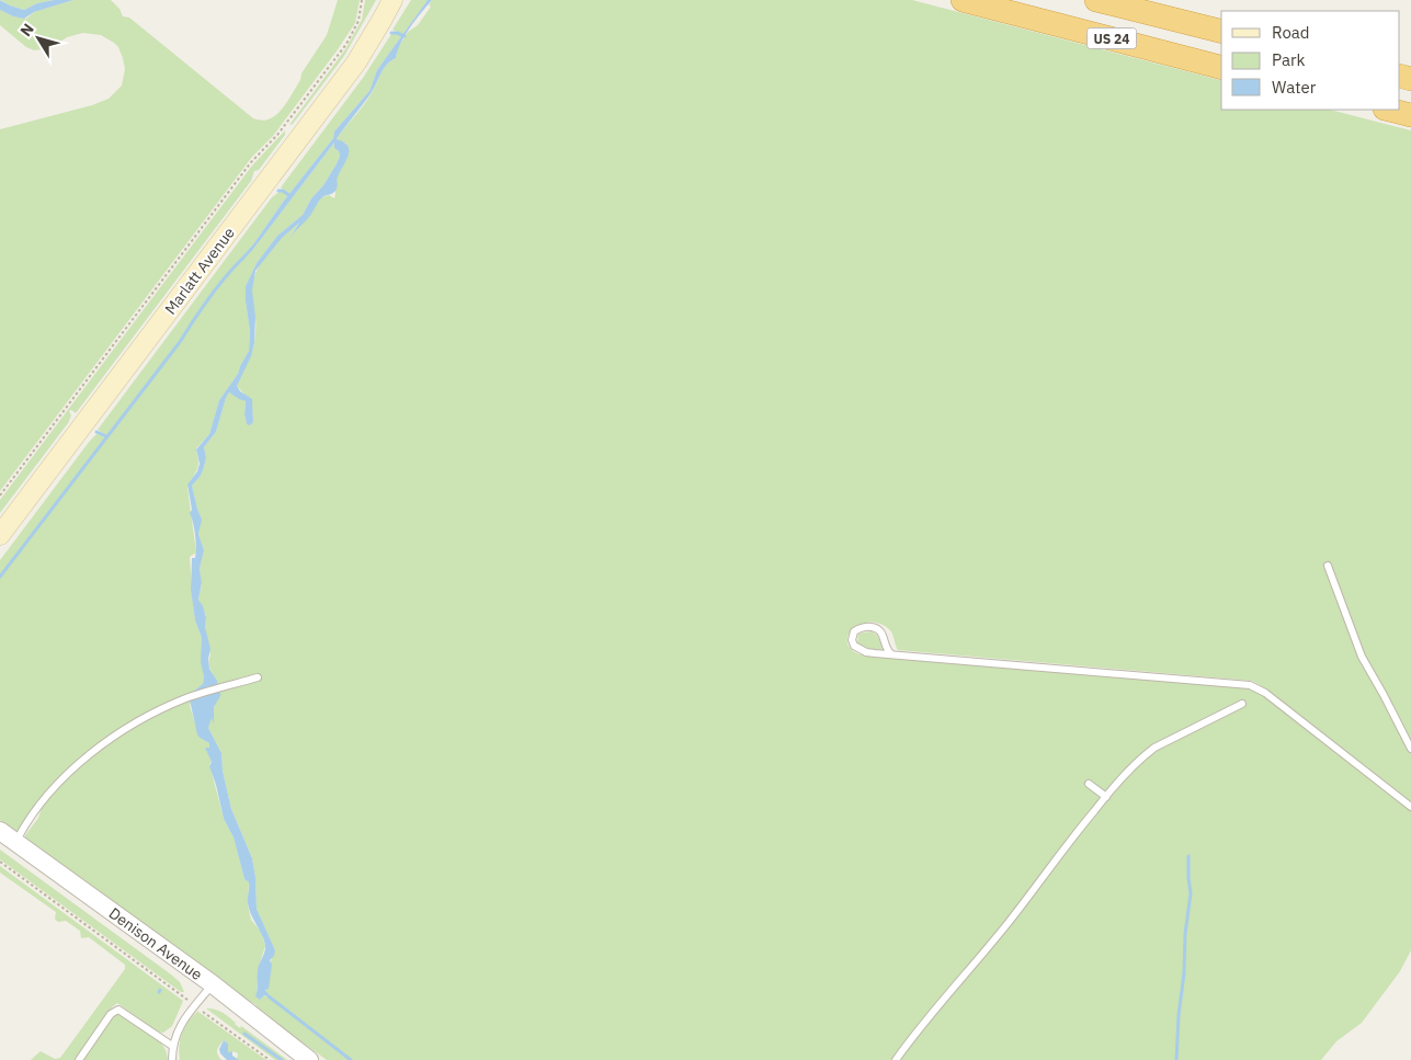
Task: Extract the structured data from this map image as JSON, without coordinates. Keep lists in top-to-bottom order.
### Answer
{
  "streets": {
    "highway": ["US 24"],
    "main road": ["Marlatt Avenue"],
    "street": ["Denison Avenue"]
  },
  "legend": ["Road", "Park", "Water"],
  "north": "top left"
}
